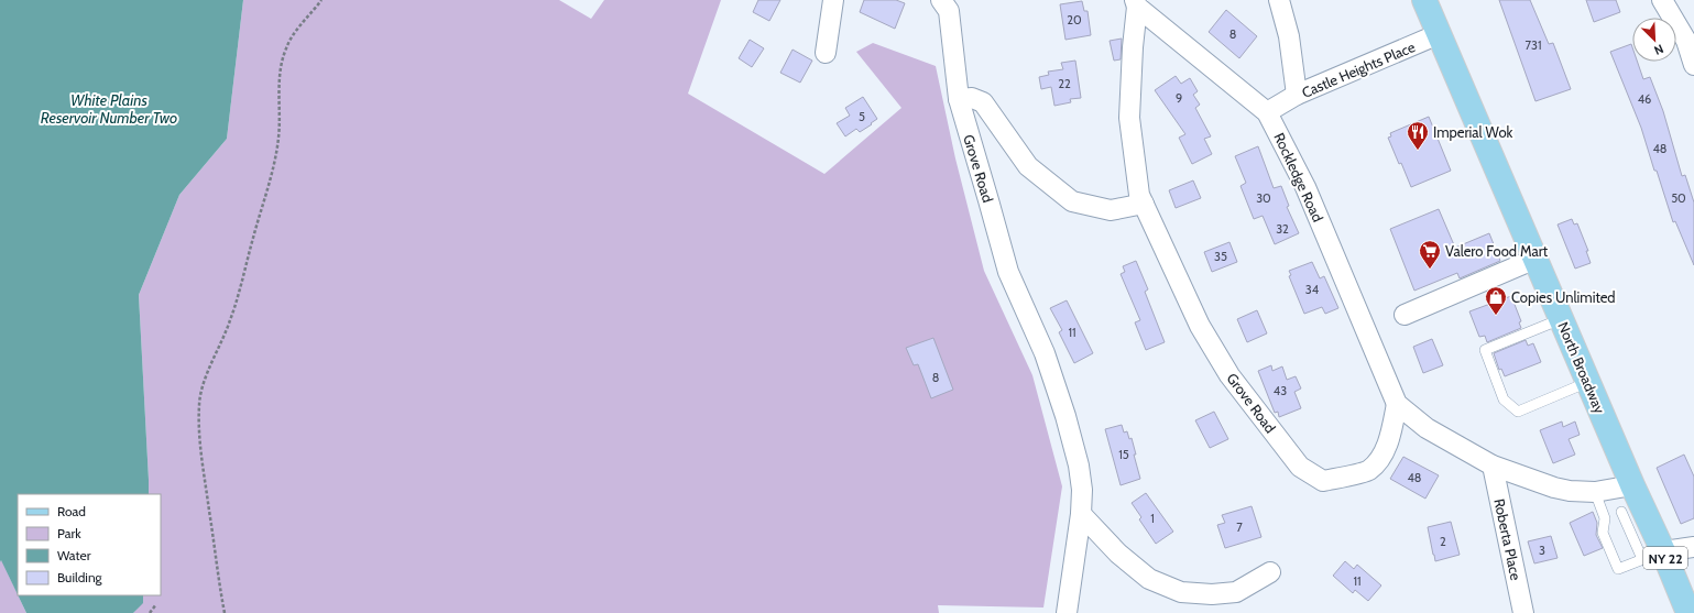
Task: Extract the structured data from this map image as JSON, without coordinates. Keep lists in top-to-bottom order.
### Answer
{
  "streets": {
    "main road": ["North Broadway", "NY 22"],
    "street": [
      "Castle Heights Place",
      "Grove Road",
      "Rockledge Road",
      "Roberta Place"
    ]
  },
  "crossings": [
    ["Castle Heights Place", "Rockledge Road"],
    ["Castle Heights Place", "North Broadway"],
    ["Grove Road", "Rockledge Road"]
  ],
  "water": ["White Plains Reservoir Number Two"],
  "places": {
    "restaurant": ["Imperial Wok"],
    "supermarket": ["Valero Food Mart"],
    "shop": ["Copies Unlimited"]
  },
  "house_numbers": [
    "20",
    "8",
    "731",
    "22",
    "9",
    "46",
    "5",
    "48",
    "30",
    "50",
    "32",
    "35",
    "34",
    "11",
    "8",
    "43",
    "15",
    "48",
    "1",
    "7",
    "2",
    "3",
    "11"
  ],
  "legend": [
    "Road",
    "Park",
    "Water",
    "Building"
  ],
  "north": "bottom right"
}
